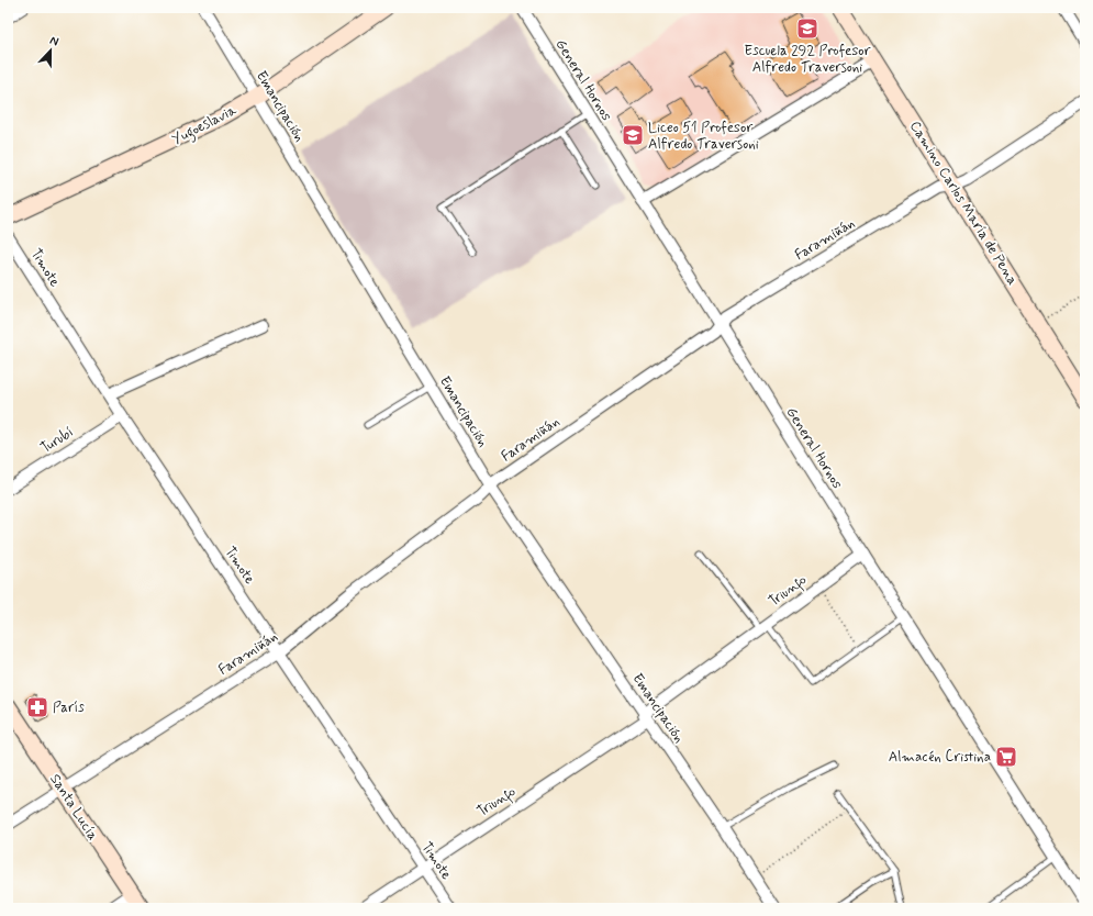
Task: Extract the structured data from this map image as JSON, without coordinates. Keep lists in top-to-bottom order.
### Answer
{
  "streets": {
    "street": [
      "General Hornos",
      "Emancipación",
      "Yugoeslavia",
      "Camino Carlos María de Pena",
      "Faramiñán",
      "Timote",
      "Turubí",
      "Triunfo",
      "Santa Lucía"
    ]
  },
  "crossings": [
    ["General Hornos", "Faramiñán"],
    ["General Hornos", "Triunfo"],
    ["Emancipación", "Yugoeslavia"],
    ["Emancipación", "Faramiñán"],
    ["Emancipación", "Triunfo"],
    ["Camino Carlos María de Pena", "Faramiñán"],
    ["Faramiñán", "Timote"],
    ["Faramiñán", "Santa Lucía"],
    ["Timote", "Turubí"],
    ["Timote", "Triunfo"]
  ],
  "places": {
    "school or university": ["Escuela 292 Profesor Alfredo Traversoni", "Liceo 51 Profesor Alfredo Traversoni"],
    "pharmacy": ["París"],
    "supermarket": ["Almacén Cristina"]
  },
  "north": "top"
}
